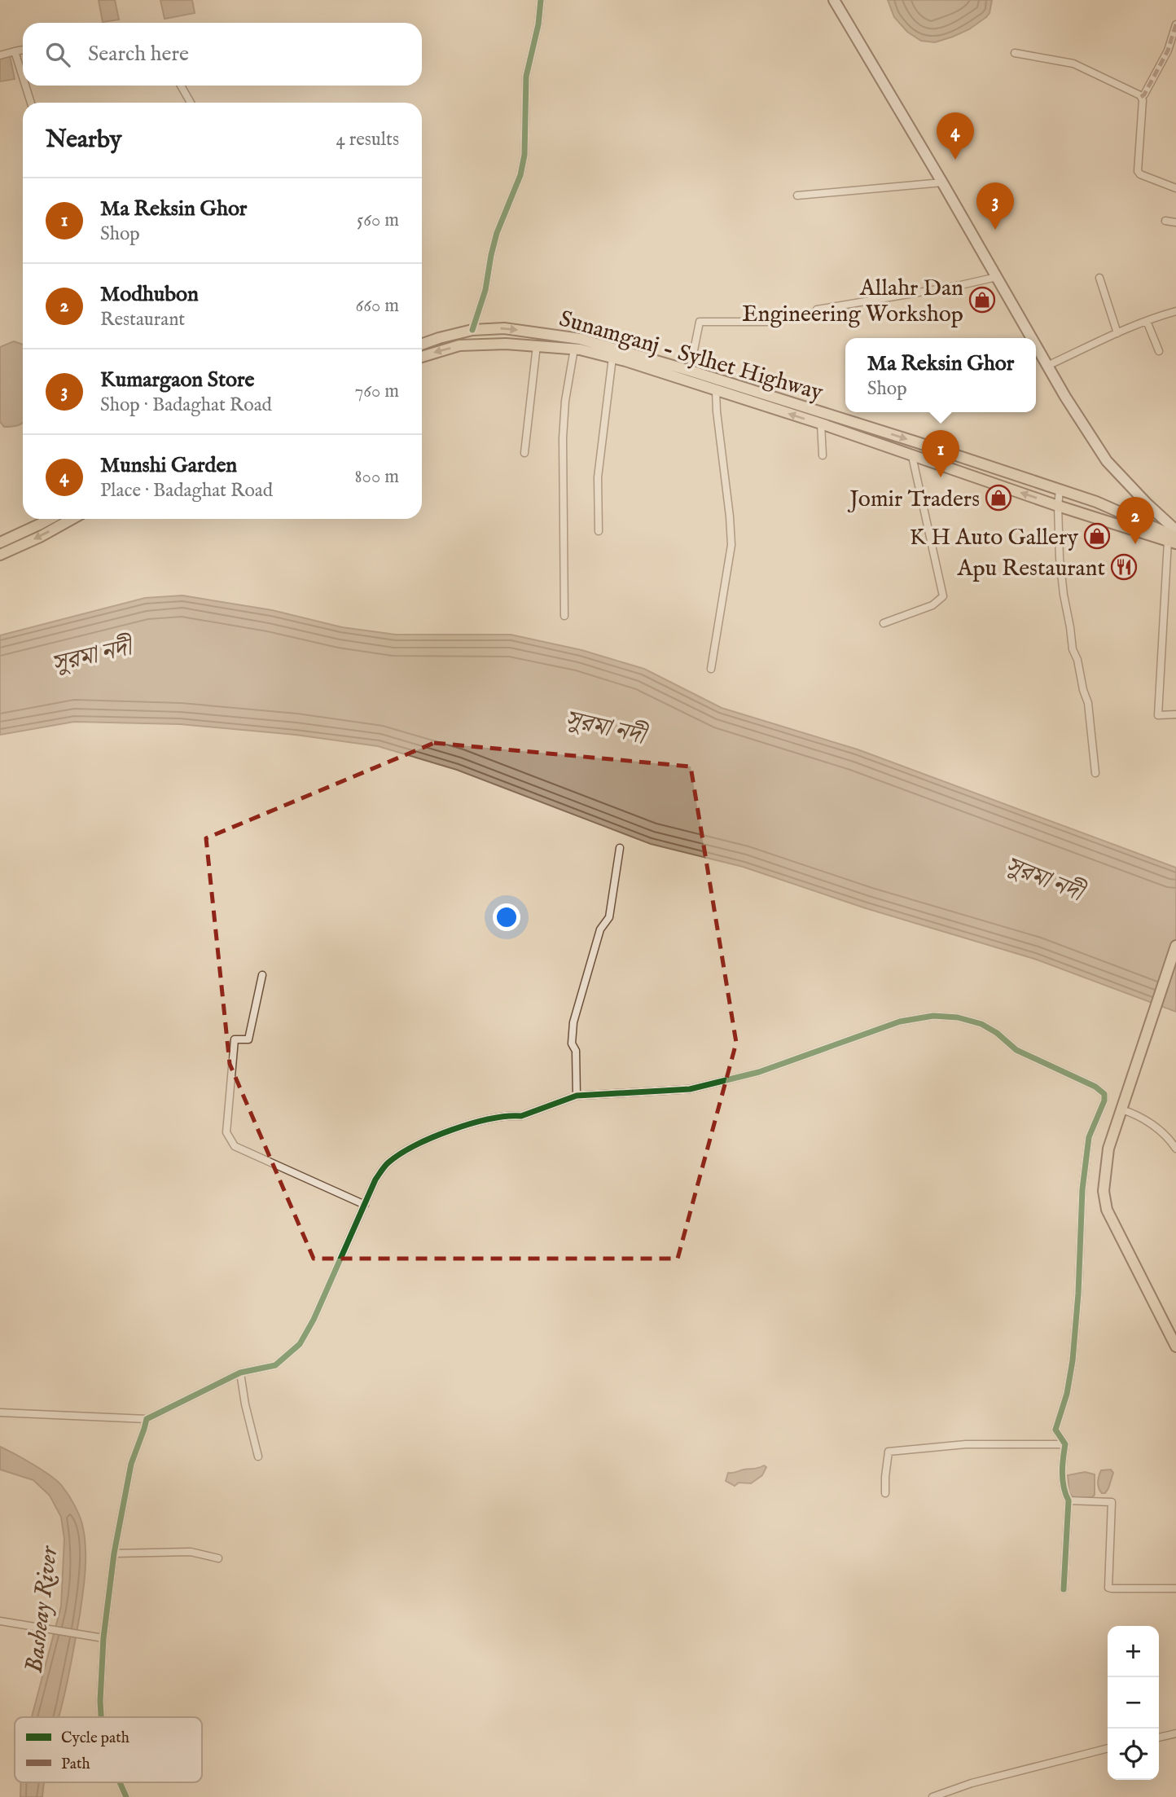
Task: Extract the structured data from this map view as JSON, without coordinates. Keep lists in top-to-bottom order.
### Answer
{
  "streets": {
    "main road": ["Sunamganj - Sylhet Highway"]
  },
  "water": ["সুরমা নদী", "Basheay River"],
  "places": {
    "shop": ["Allahr Dan Engineering Workshop", "Jomir Traders", "K H Auto Gallery"],
    "restaurant": ["Apu Restaurant"]
  },
  "legend": ["Cycle path", "Path"],
  "page": {
    "search": "Search here",
    "heading": ["Nearby", "4 results"],
    "pins": [
      "4",
      "3",
      "1",
      "2"
    ],
    "list": [
      {
        "mark": "1",
        "name": "Ma Reksin Ghor",
        "note": "Shop",
        "value": "560 m"
      },
      {
        "mark": "2",
        "name": "Modhubon",
        "note": "Restaurant",
        "value": "660 m"
      },
      {
        "mark": "3",
        "name": "Kumargaon Store",
        "note": "Shop · Badaghat Road",
        "value": "760 m"
      },
      {
        "mark": "4",
        "name": "Munshi Garden",
        "note": "Place · Badaghat Road",
        "value": "800 m"
      }
    ],
    "popup": ["Ma Reksin Ghor", "Shop"],
    "map_buttons": ["+", "−"]
  }
}
